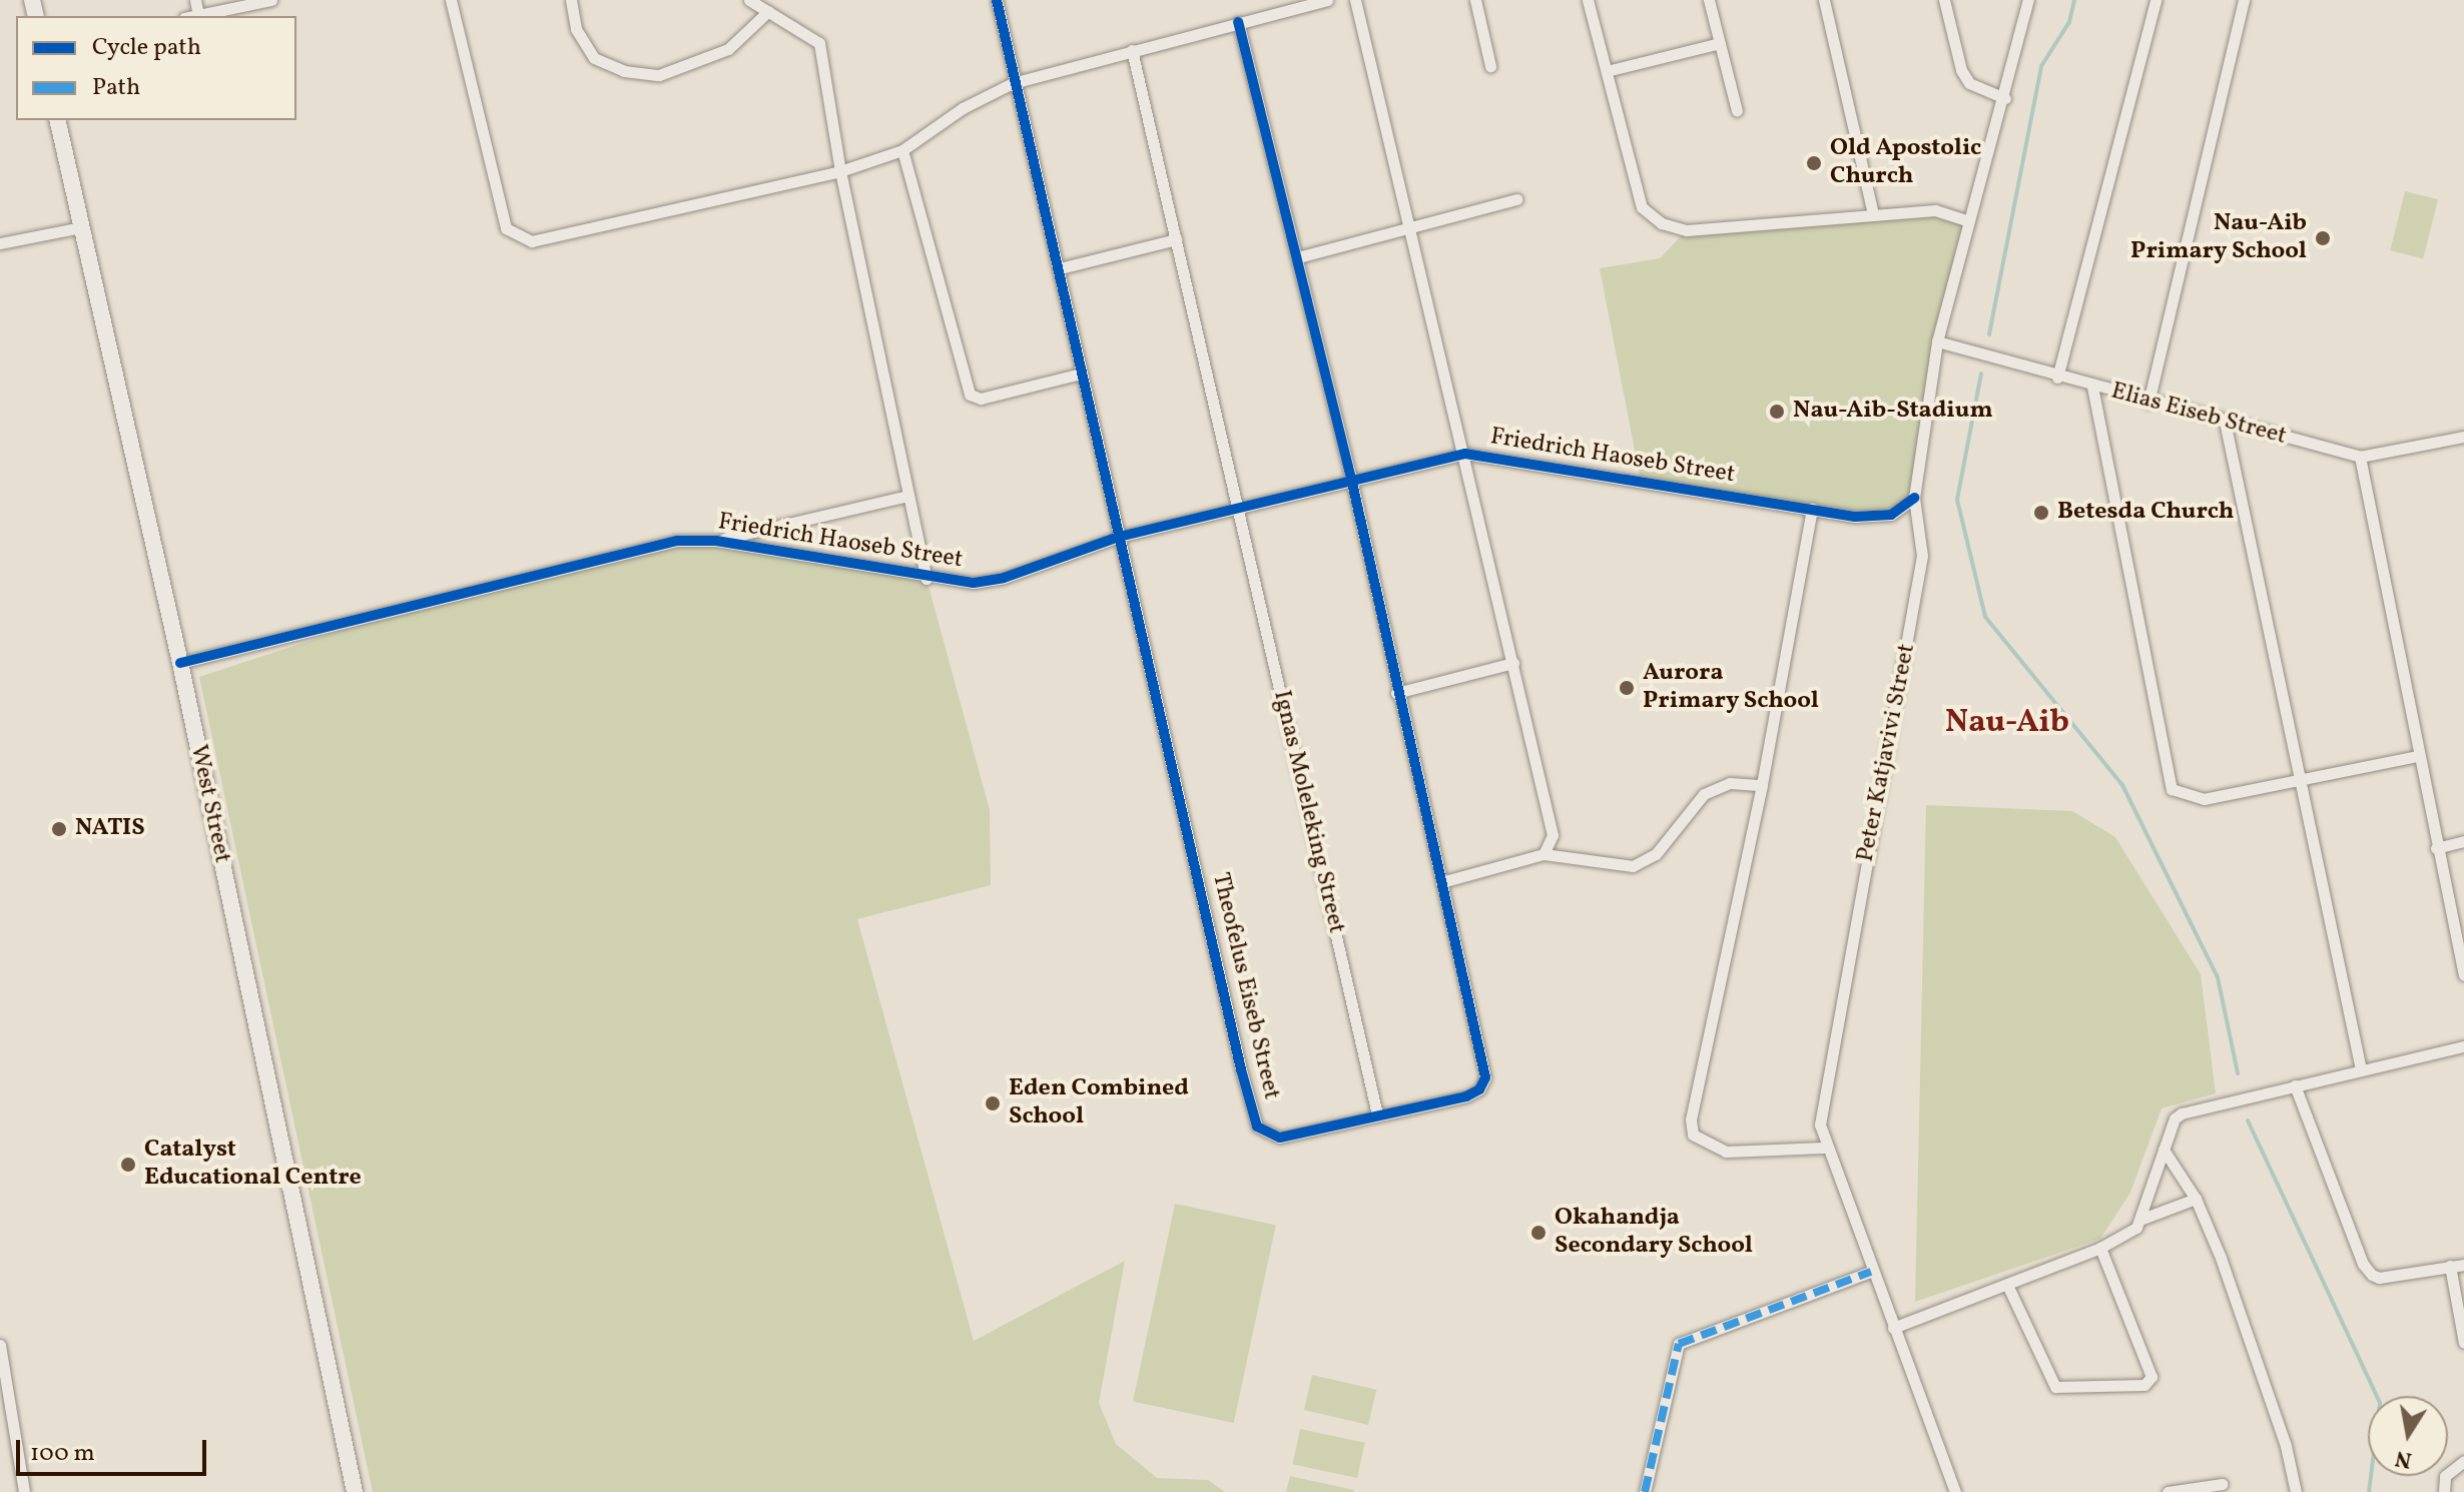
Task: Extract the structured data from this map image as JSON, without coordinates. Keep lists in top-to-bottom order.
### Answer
{
  "streets": {
    "street": [
      "Elias Eiseb Street",
      "Friedrich Haoseb Street",
      "Peter Katjavivi Street",
      "West Street",
      "Ignas Moleleking Street",
      "Theofelus Eiseb Street"
    ]
  },
  "crossings": [
    ["Elias Eiseb Street", "Peter Katjavivi Street"],
    ["Friedrich Haoseb Street", "Peter Katjavivi Street"],
    ["Friedrich Haoseb Street", "West Street"],
    ["Friedrich Haoseb Street", "Ignas Moleleking Street"],
    ["Friedrich Haoseb Street", "Theofelus Eiseb Street"],
    ["Ignas Moleleking Street", "Theofelus Eiseb Street"]
  ],
  "districts": ["Nau-Aib"],
  "places": [
    "Old Apostolic Church",
    "Nau-Aib Primary School",
    "Nau-Aib-Stadium",
    "Betesda Church",
    "Aurora Primary School",
    "NATIS",
    "Eden Combined School",
    "Catalyst Educational Centre",
    "Okahandja Secondary School"
  ],
  "legend": ["Cycle path", "Path"],
  "scale_bar": "100 m",
  "north": "bottom"
}
